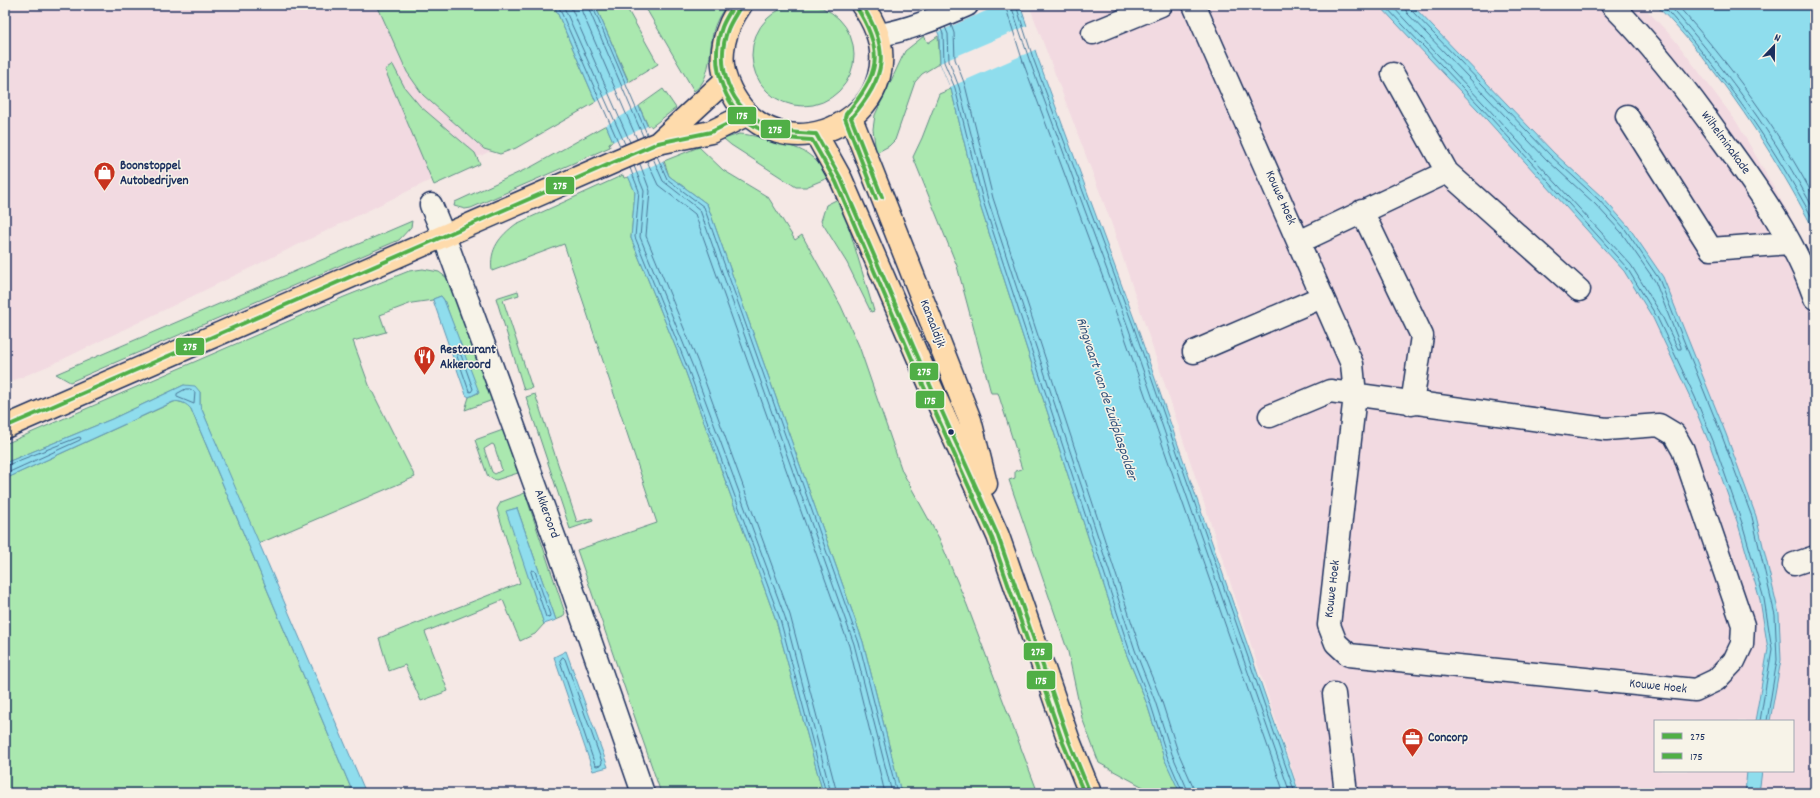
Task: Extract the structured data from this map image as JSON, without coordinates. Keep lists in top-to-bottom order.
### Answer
{
  "streets": {
    "main road": ["Kanaaldijk"],
    "street": ["Wilhelminakade", "Kouwe Hoek", "Akkeroord"]
  },
  "water": ["Ringvaart van de Zuidplaspolder"],
  "places": {
    "shop": ["Boonstoppel Autobedrijven"],
    "restaurant": ["Restaurant Akkeroord"],
    "office": ["Concorp"]
  },
  "lines": ["transit line 275", "transit line 175"],
  "legend": ["275", "175"],
  "north": "top"
}
